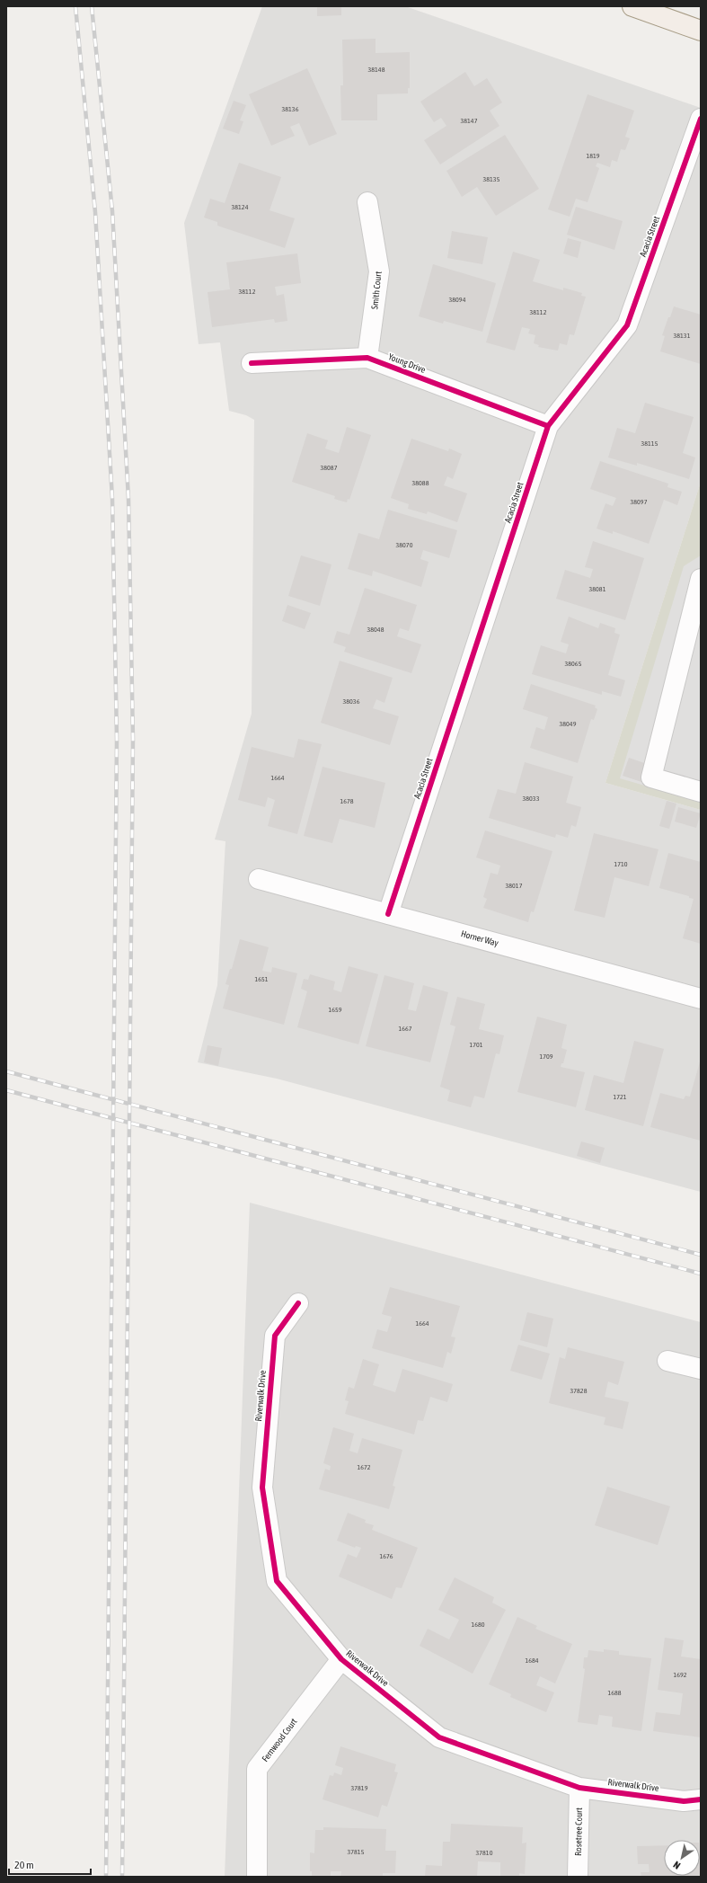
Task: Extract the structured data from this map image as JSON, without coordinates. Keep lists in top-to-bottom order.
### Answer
{
  "streets": {
    "street": [
      "Acacia Street",
      "Smith Court",
      "Young Drive",
      "Horner Way",
      "Riverwalk Drive",
      "Fernwood Court",
      "Rosetree Court"
    ]
  },
  "crossings": [
    ["Acacia Street", "Young Drive"],
    ["Acacia Street", "Horner Way"],
    ["Smith Court", "Young Drive"],
    ["Riverwalk Drive", "Fernwood Court"],
    ["Riverwalk Drive", "Rosetree Court"]
  ],
  "house_numbers": [
    "38148",
    "38136",
    "38147",
    "1819",
    "38135",
    "38124",
    "38112",
    "38094",
    "38112",
    "38131",
    "38115",
    "38087",
    "38088",
    "38097",
    "38070",
    "38081",
    "38048",
    "38065",
    "38036",
    "38049",
    "1664",
    "38033",
    "1678",
    "1710",
    "38017",
    "1651",
    "1659",
    "1667",
    "1701",
    "1709",
    "1721",
    "1664",
    "37828",
    "1672",
    "1676",
    "1680",
    "1684",
    "1692",
    "1688",
    "37819",
    "37815",
    "37810"
  ],
  "scale_bar": "20 m",
  "north": "bottom left"
}
